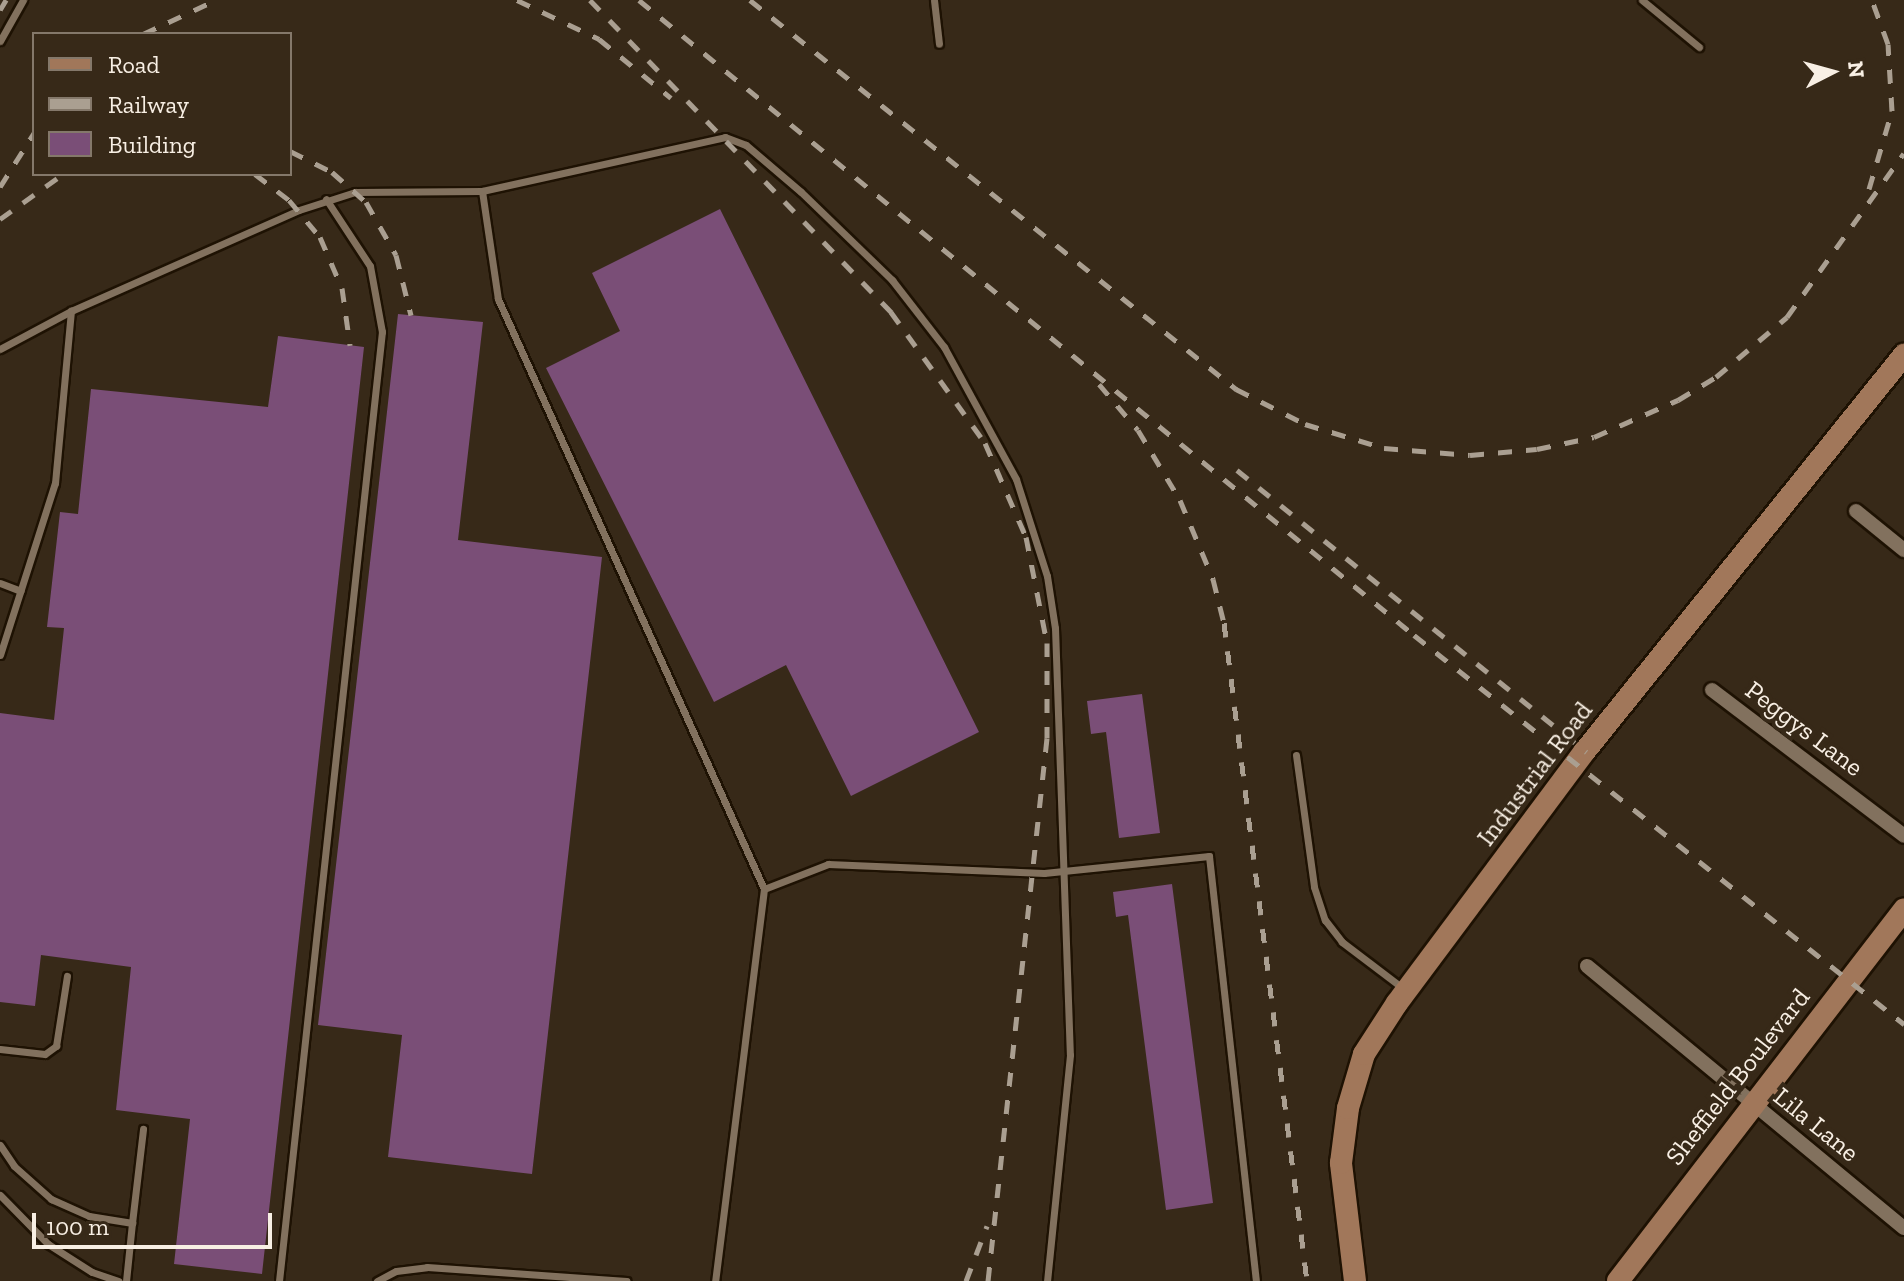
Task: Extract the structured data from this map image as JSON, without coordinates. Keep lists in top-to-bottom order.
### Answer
{
  "streets": {
    "street": [
      "Peggys Lane",
      "Industrial Road",
      "Sheffield Boulevard",
      "Lila Lane"
    ]
  },
  "crossings": [
    ["Sheffield Boulevard", "Lila Lane"]
  ],
  "legend": ["Road", "Railway", "Building"],
  "scale_bar": "100 m",
  "north": "right"
}
